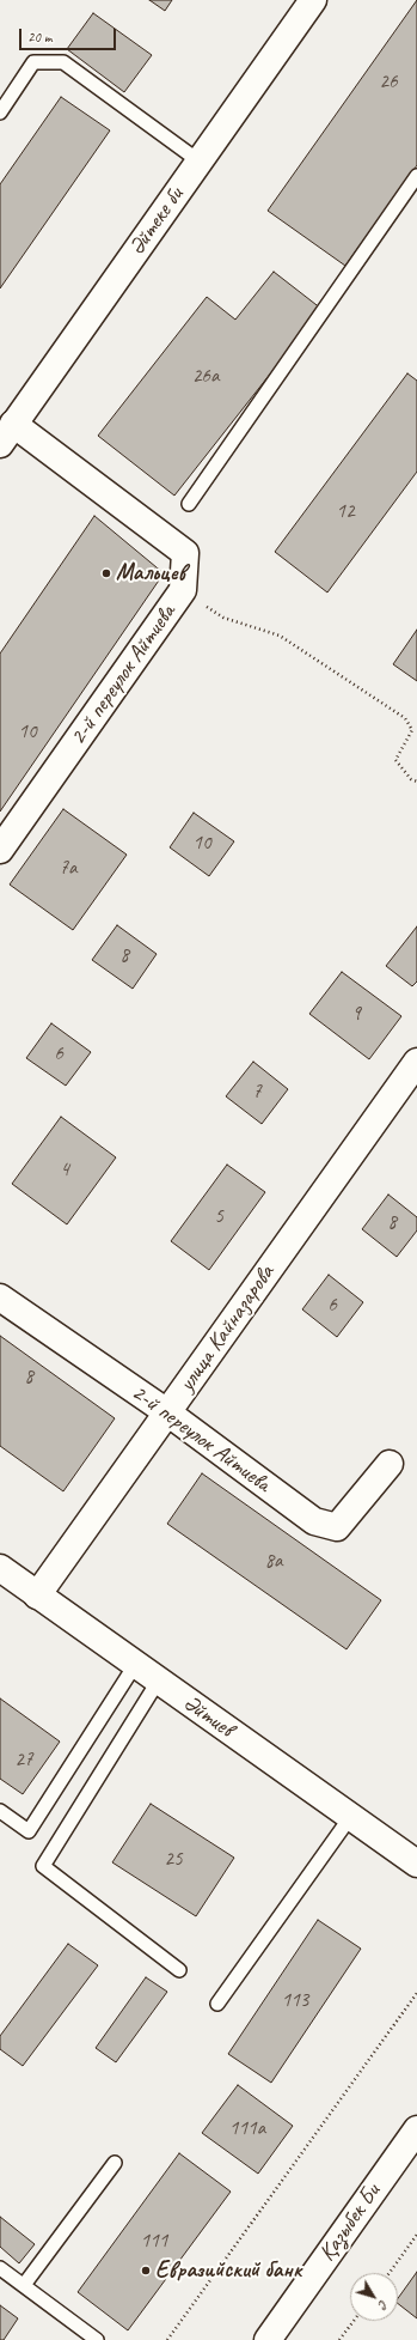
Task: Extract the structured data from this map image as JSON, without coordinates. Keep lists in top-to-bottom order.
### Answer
{
  "streets": {
    "street": [
      "Әйтеке би",
      "2-й переулок Айтиева",
      "улица Кайназарова",
      "Әйтиев",
      "Қазыбек Би"
    ]
  },
  "crossings": [
    ["Әйтеке би", "2-й переулок Айтиева"],
    ["2-й переулок Айтиева", "улица Кайназарова"],
    ["улица Кайназарова", "Әйтиев"]
  ],
  "places": ["Мальцев", "Евразийский банк"],
  "house_numbers": [
    "26",
    "26а",
    "12",
    "10",
    "10",
    "7а",
    "8",
    "9",
    "6",
    "7",
    "4",
    "5",
    "8",
    "6",
    "8",
    "8а",
    "27",
    "25",
    "113",
    "111а",
    "111"
  ],
  "scale_bar": "20 m",
  "north": "bottom right"
}
